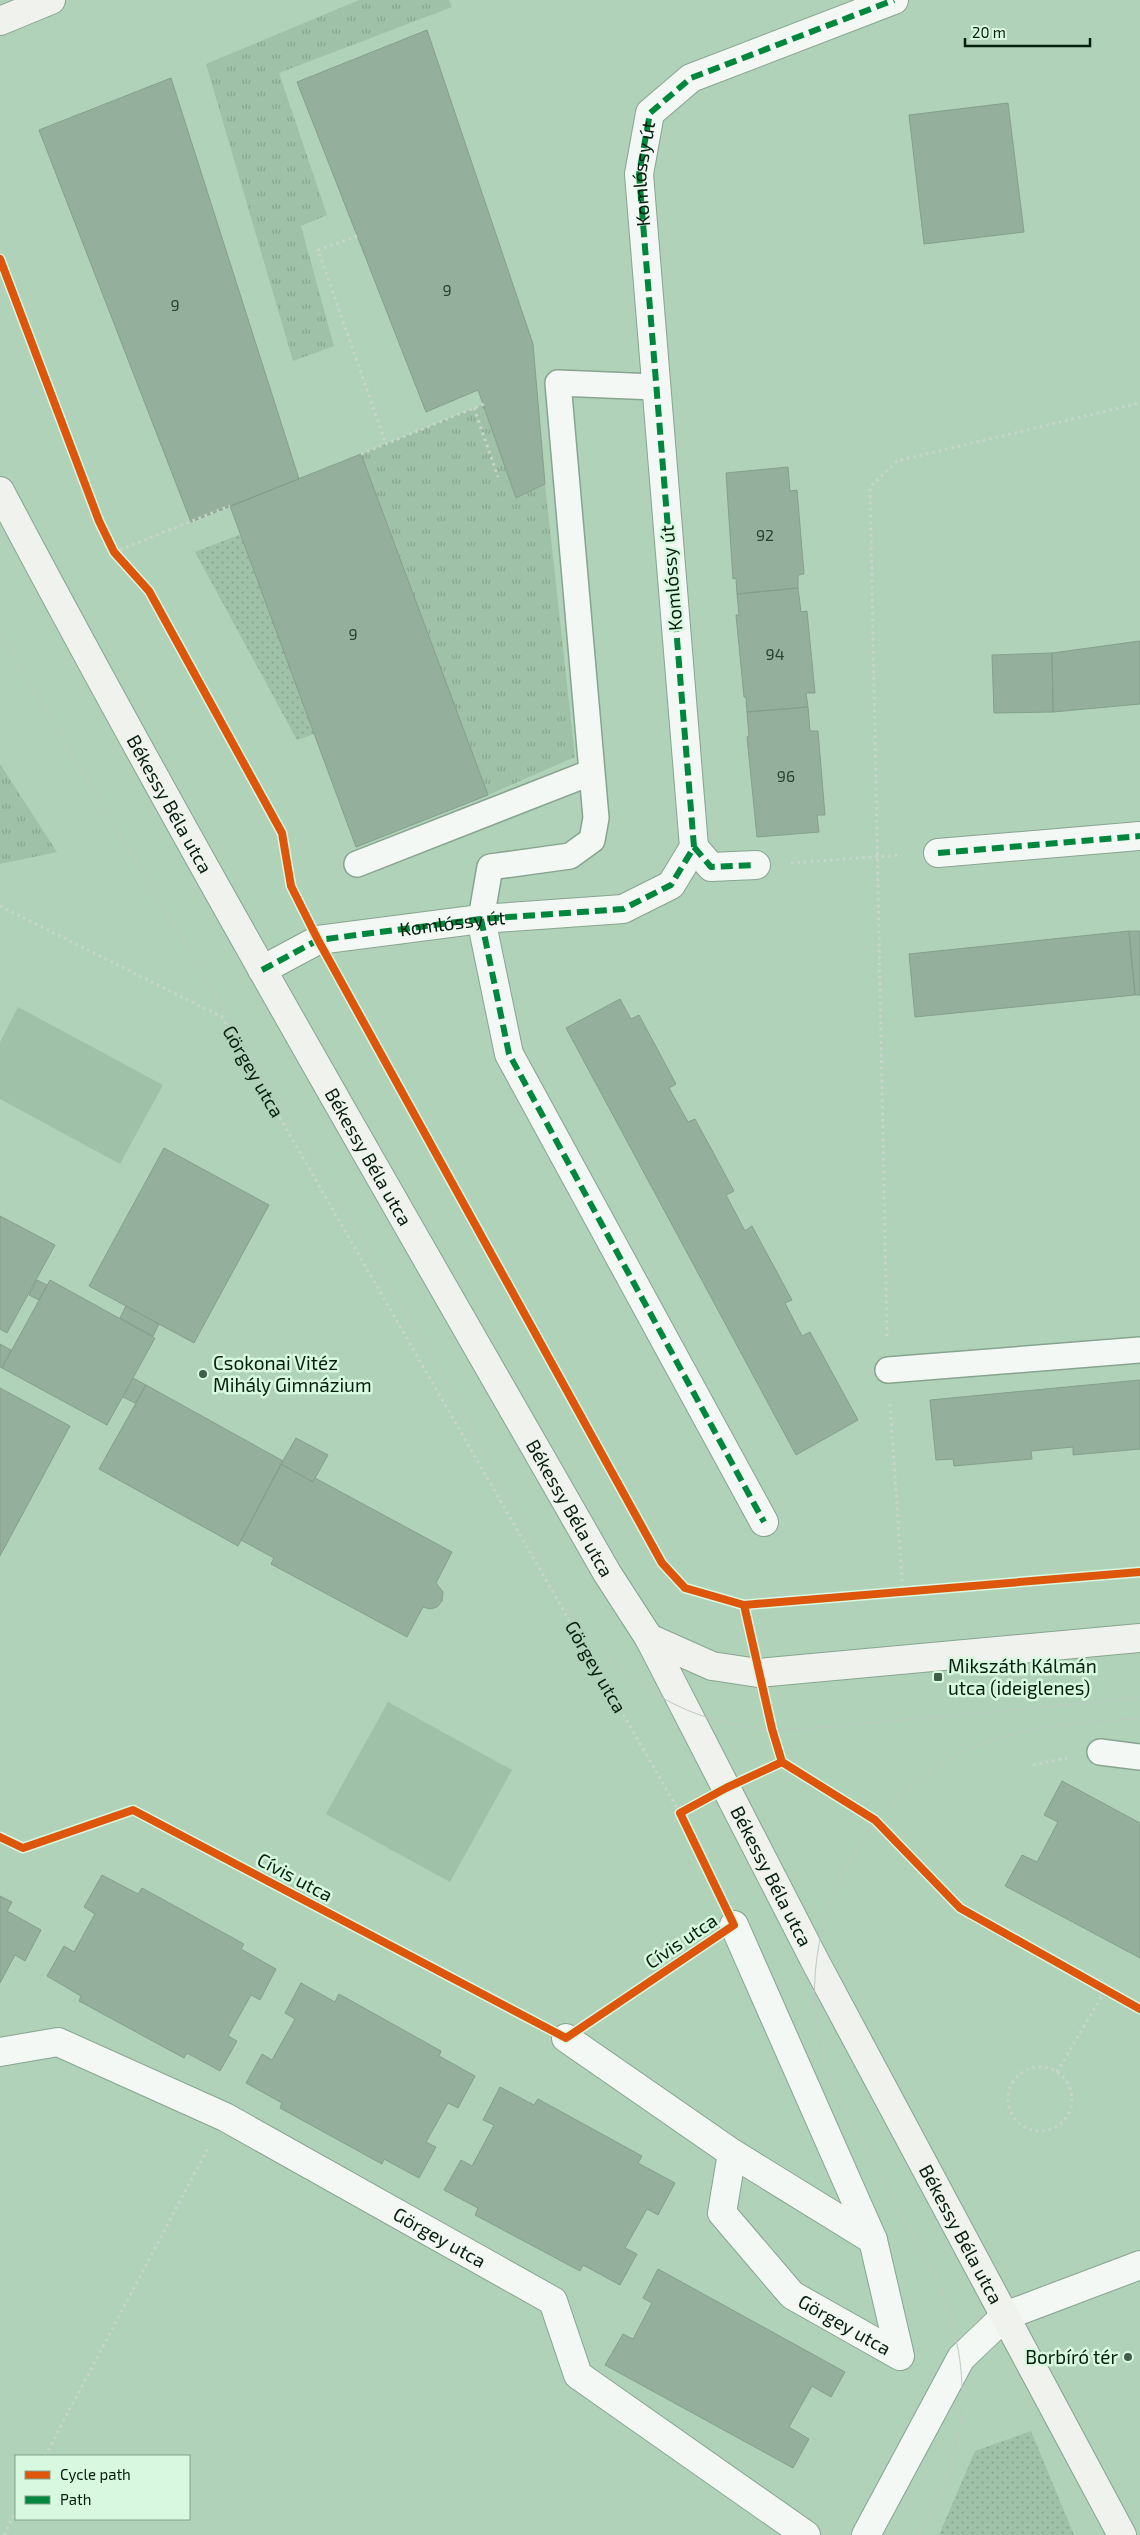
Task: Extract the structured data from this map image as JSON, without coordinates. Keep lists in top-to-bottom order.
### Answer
{
  "streets": {
    "street": ["Komlóssy út", "Békessy Béla utca", "Görgey utca"],
    "cycle path": ["Cívis utca"]
  },
  "crossings": [
    ["Komlóssy út", "Békessy Béla utca"]
  ],
  "places": {
    "other": ["Csokonai Vitéz Mihály Gimnázium", "Borbíró tér"],
    "transit": ["Mikszáth Kálmán utca (ideiglenes)"]
  },
  "house_numbers": [
    "9",
    "9",
    "92",
    "9",
    "94",
    "96"
  ],
  "legend": ["Cycle path", "Path"],
  "scale_bar": "20 m"
}
